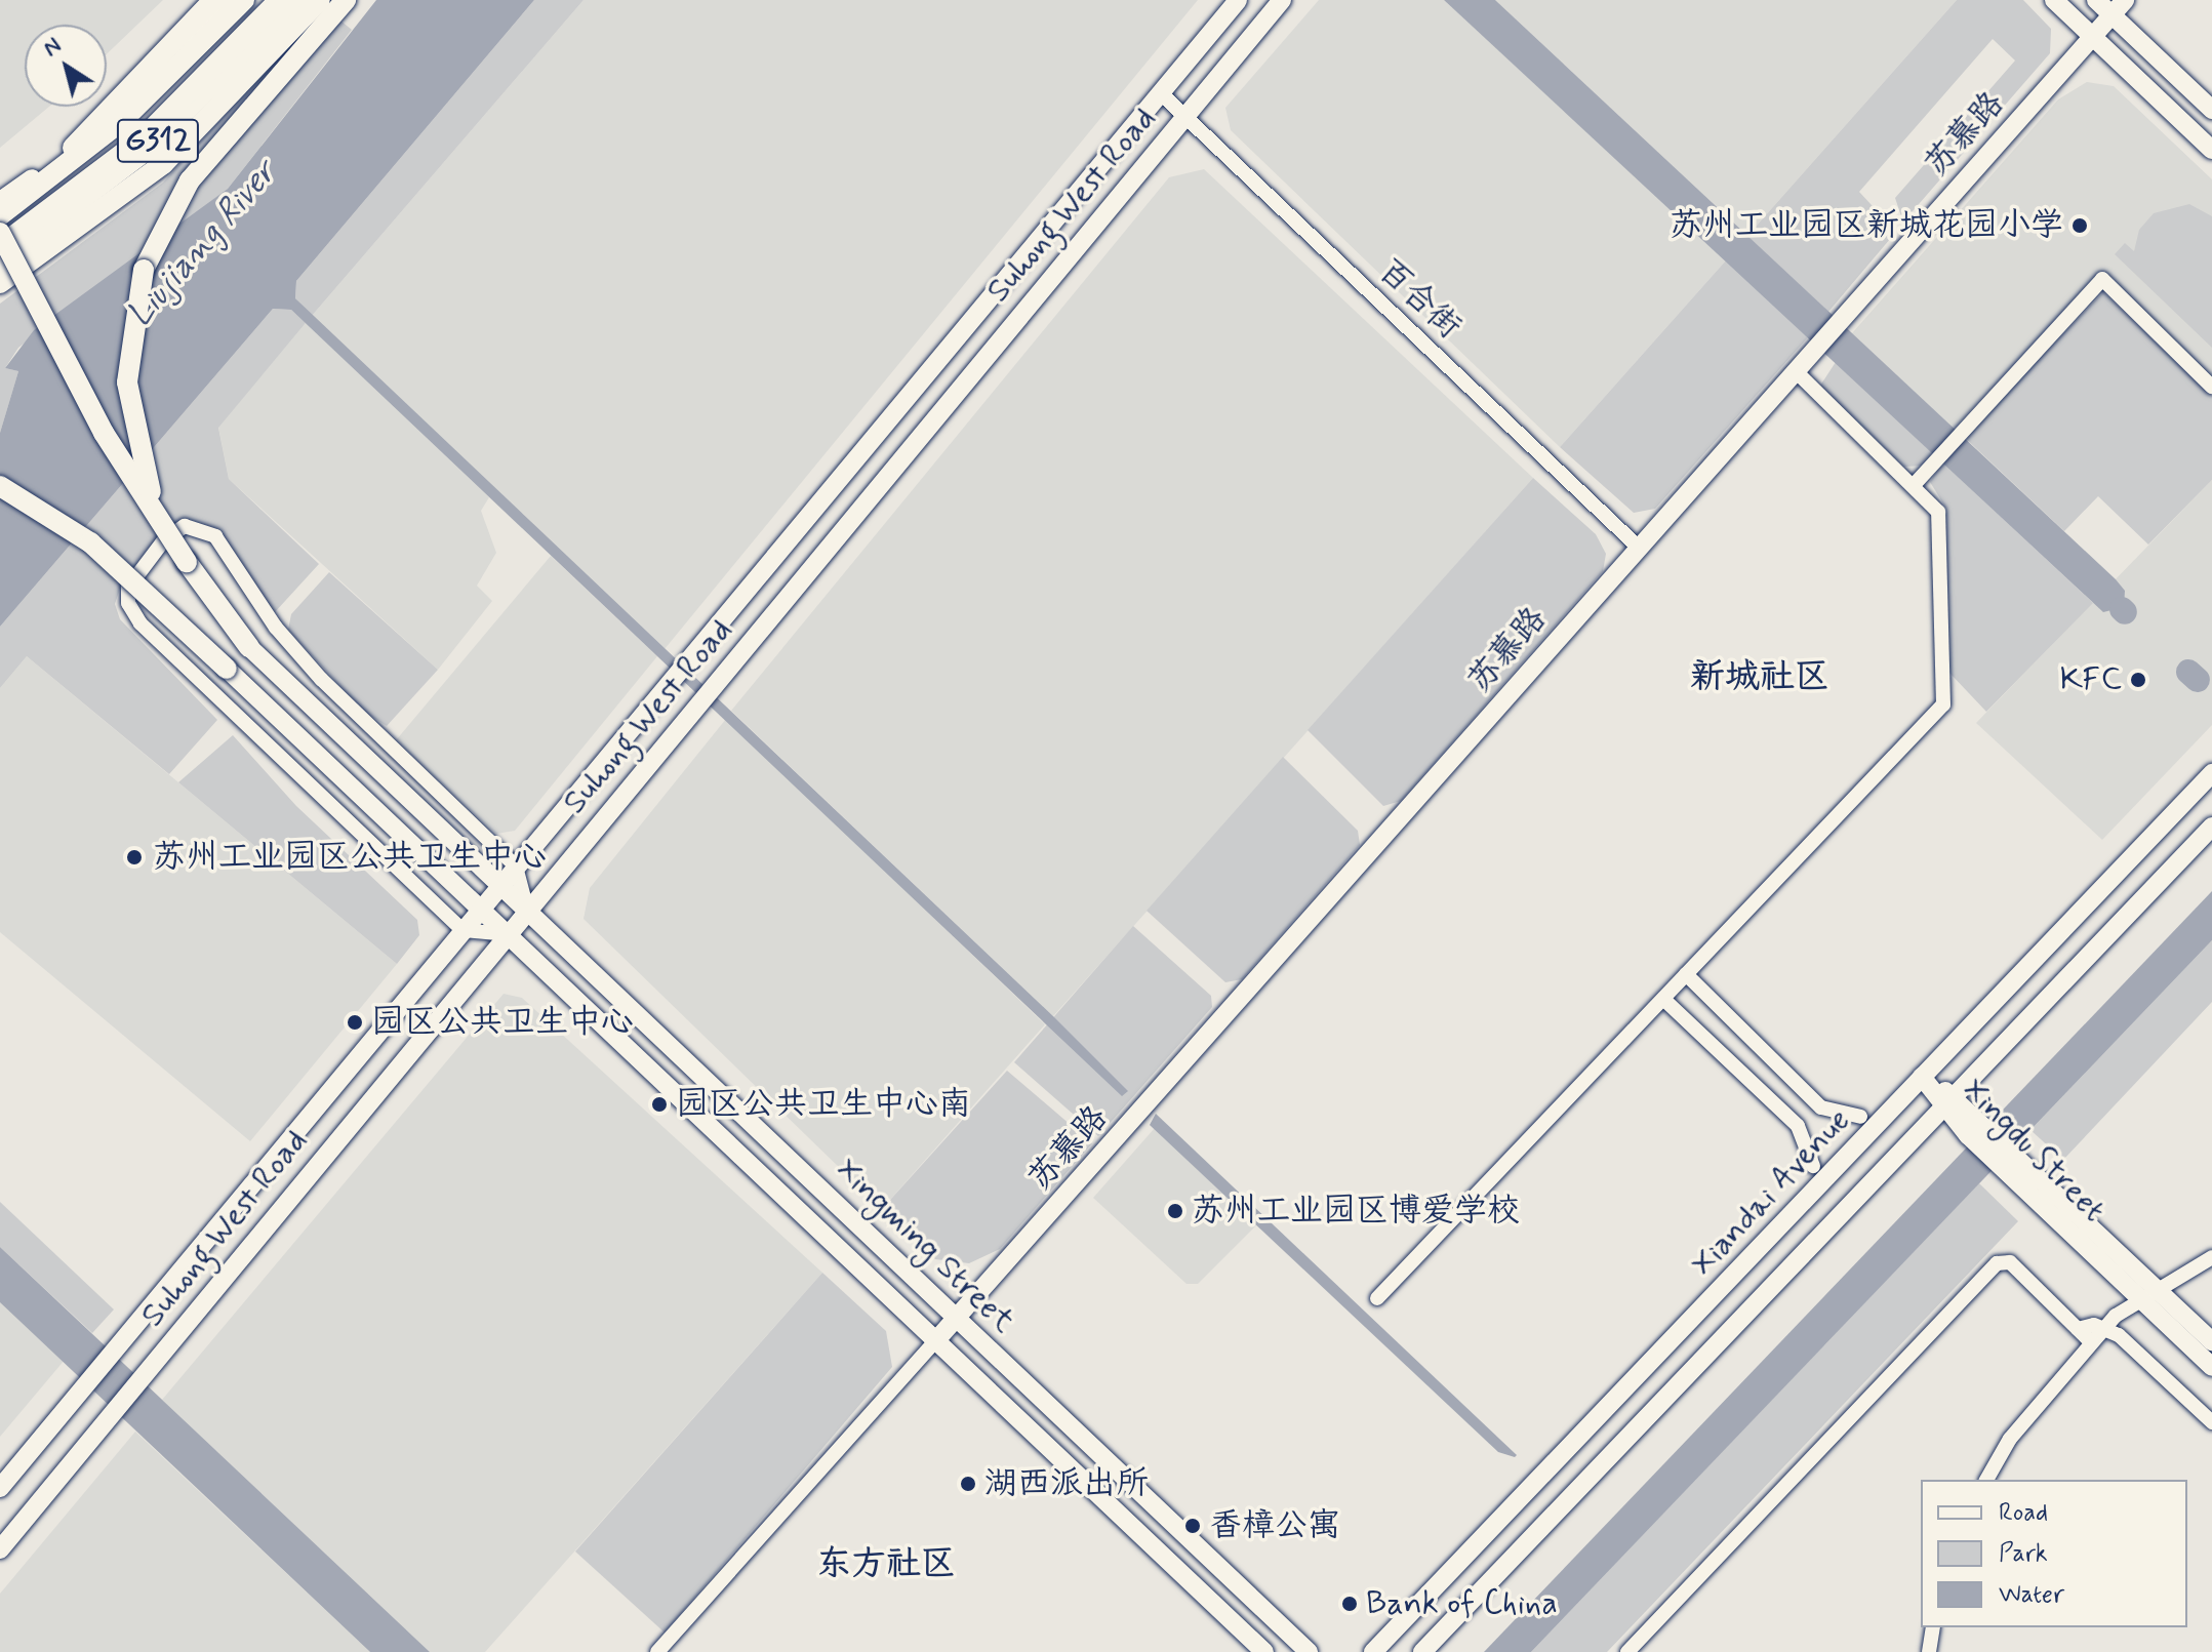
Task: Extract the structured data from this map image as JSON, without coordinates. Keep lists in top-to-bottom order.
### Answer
{
  "streets": {
    "main road": [
      "苏慕路",
      "G312",
      "Suhong West Road",
      "Xingdu Street",
      "Xiandai Avenue",
      "Xingming Street"
    ],
    "street": ["百合街"]
  },
  "crossings": [
    ["苏慕路", "百合街"],
    ["苏慕路", "Xingming Street"],
    ["Suhong West Road", "百合街"],
    ["Suhong West Road", "Xingming Street"],
    ["Xingdu Street", "Xiandai Avenue"]
  ],
  "districts": ["新城社区", "东方社区"],
  "water": ["Liujiang River"],
  "places": [
    "苏州工业园区新城花园小学",
    "KFC",
    "苏州工业园区公共卫生中心",
    "园区公共卫生中心",
    "园区公共卫生中心南",
    "苏州工业园区博爱学校",
    "湖西派出所",
    "香樟公寓",
    "Bank of China"
  ],
  "legend": ["Road", "Park", "Water"],
  "north": "top left"
}
